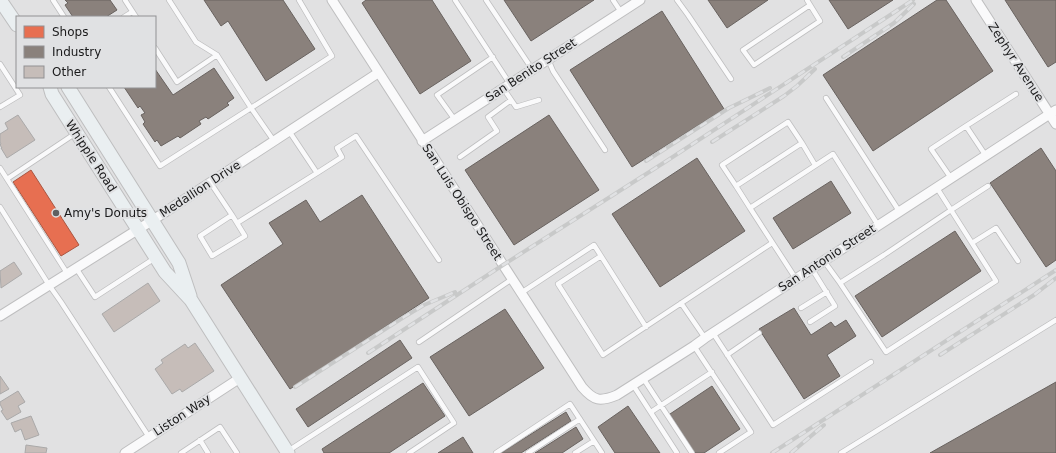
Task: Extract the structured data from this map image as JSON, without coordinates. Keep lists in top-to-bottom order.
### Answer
{
  "streets": {
    "main road": ["Whipple Road"],
    "street": [
      "Zephyr Avenue",
      "San Benito Street",
      "Medallion Drive",
      "San Luis Obispo Street",
      "San Antonio Street",
      "Liston Way"
    ]
  },
  "crossings": [
    ["Zephyr Avenue", "San Antonio Street"],
    ["San Benito Street", "San Luis Obispo Street"],
    ["Whipple Road", "Medallion Drive"],
    ["Whipple Road", "Liston Way"],
    ["Medallion Drive", "San Luis Obispo Street"],
    ["San Luis Obispo Street", "San Antonio Street"]
  ],
  "places": ["Amy's Donuts"],
  "legend": ["Shops", "Industry", "Other"]
}
